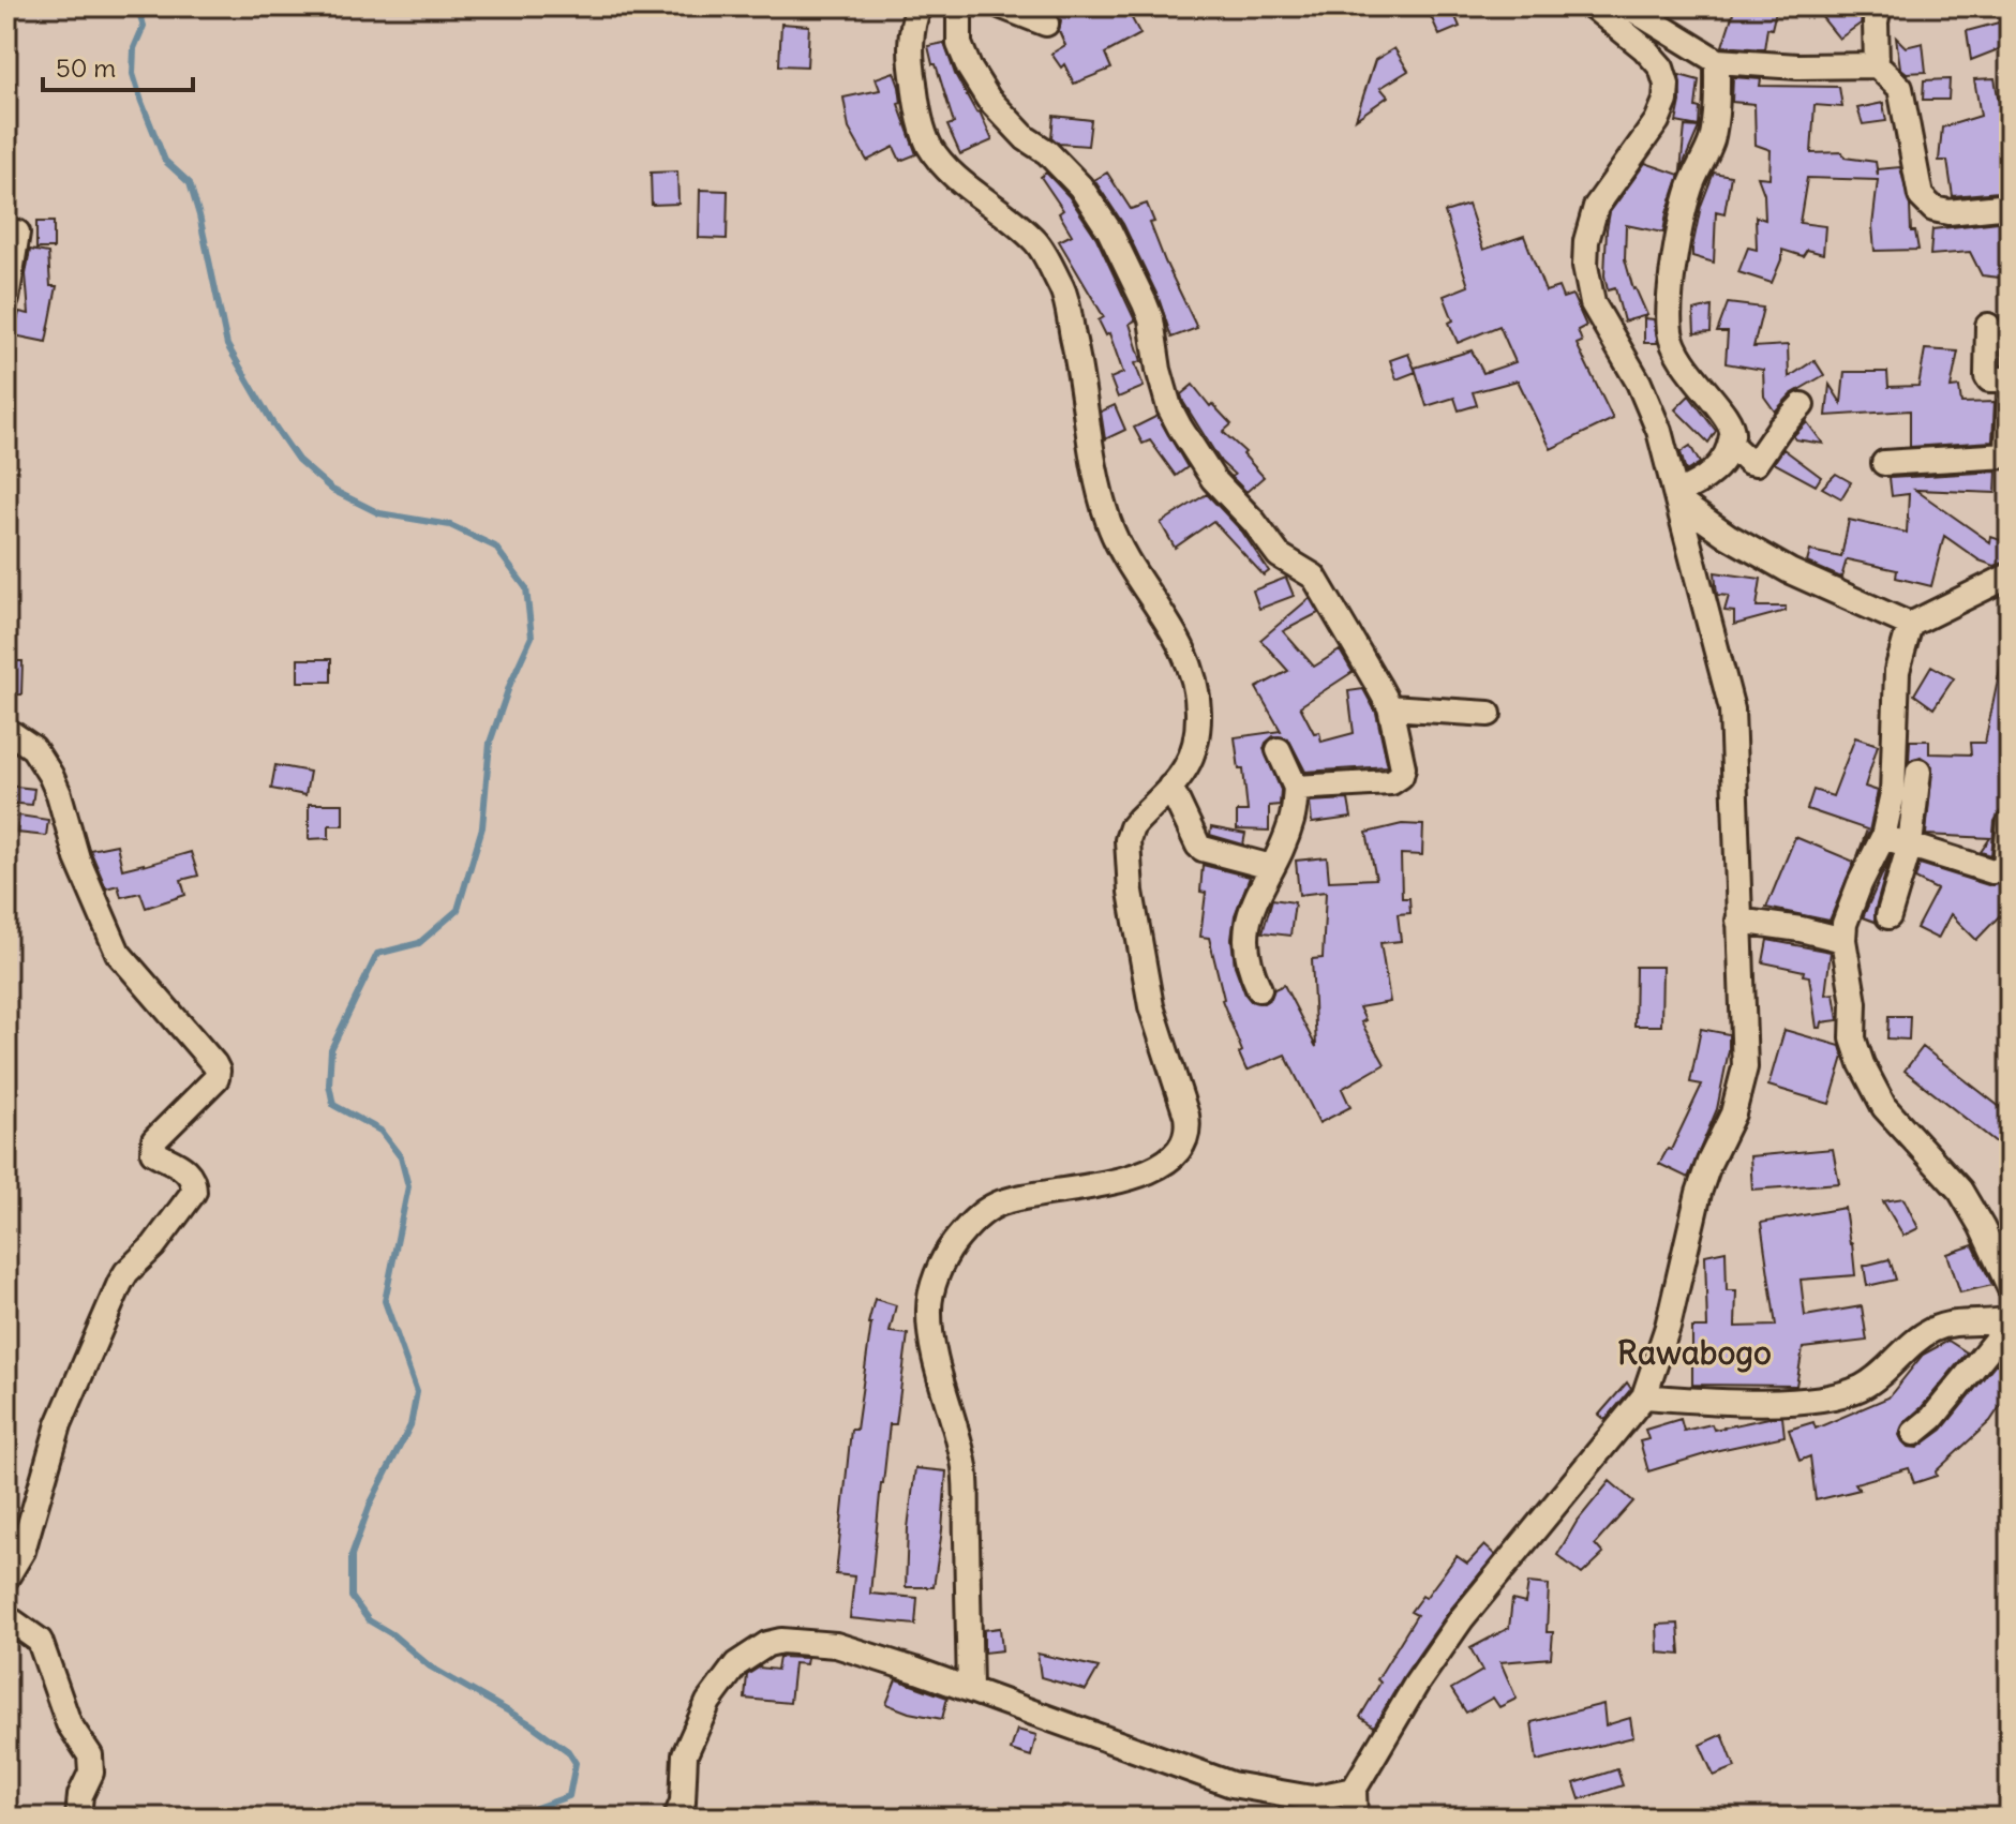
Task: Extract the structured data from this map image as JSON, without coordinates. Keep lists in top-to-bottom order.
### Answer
{
  "districts": ["Rawabogo"],
  "scale_bar": "50 m"
}
